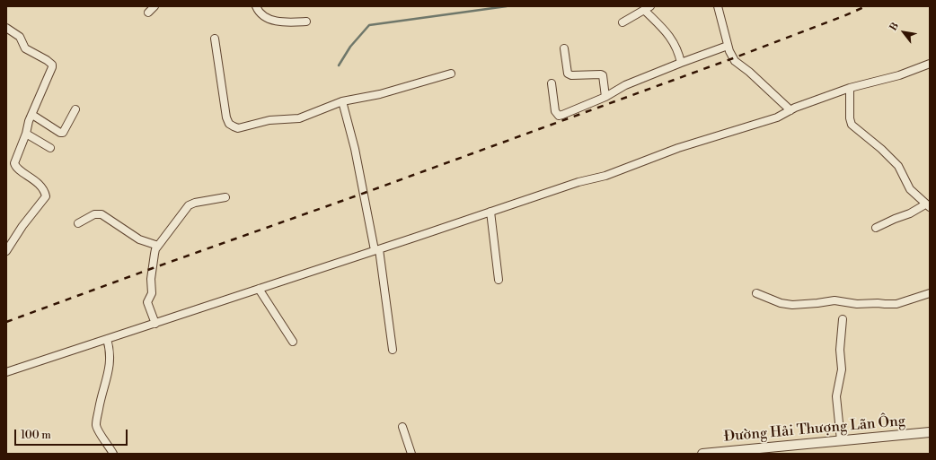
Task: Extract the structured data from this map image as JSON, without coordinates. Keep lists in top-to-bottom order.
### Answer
{
  "streets": {
    "street": ["Đường Hải Thượng Lãn Ông"]
  },
  "scale_bar": "100 m",
  "north": "top left"
}
